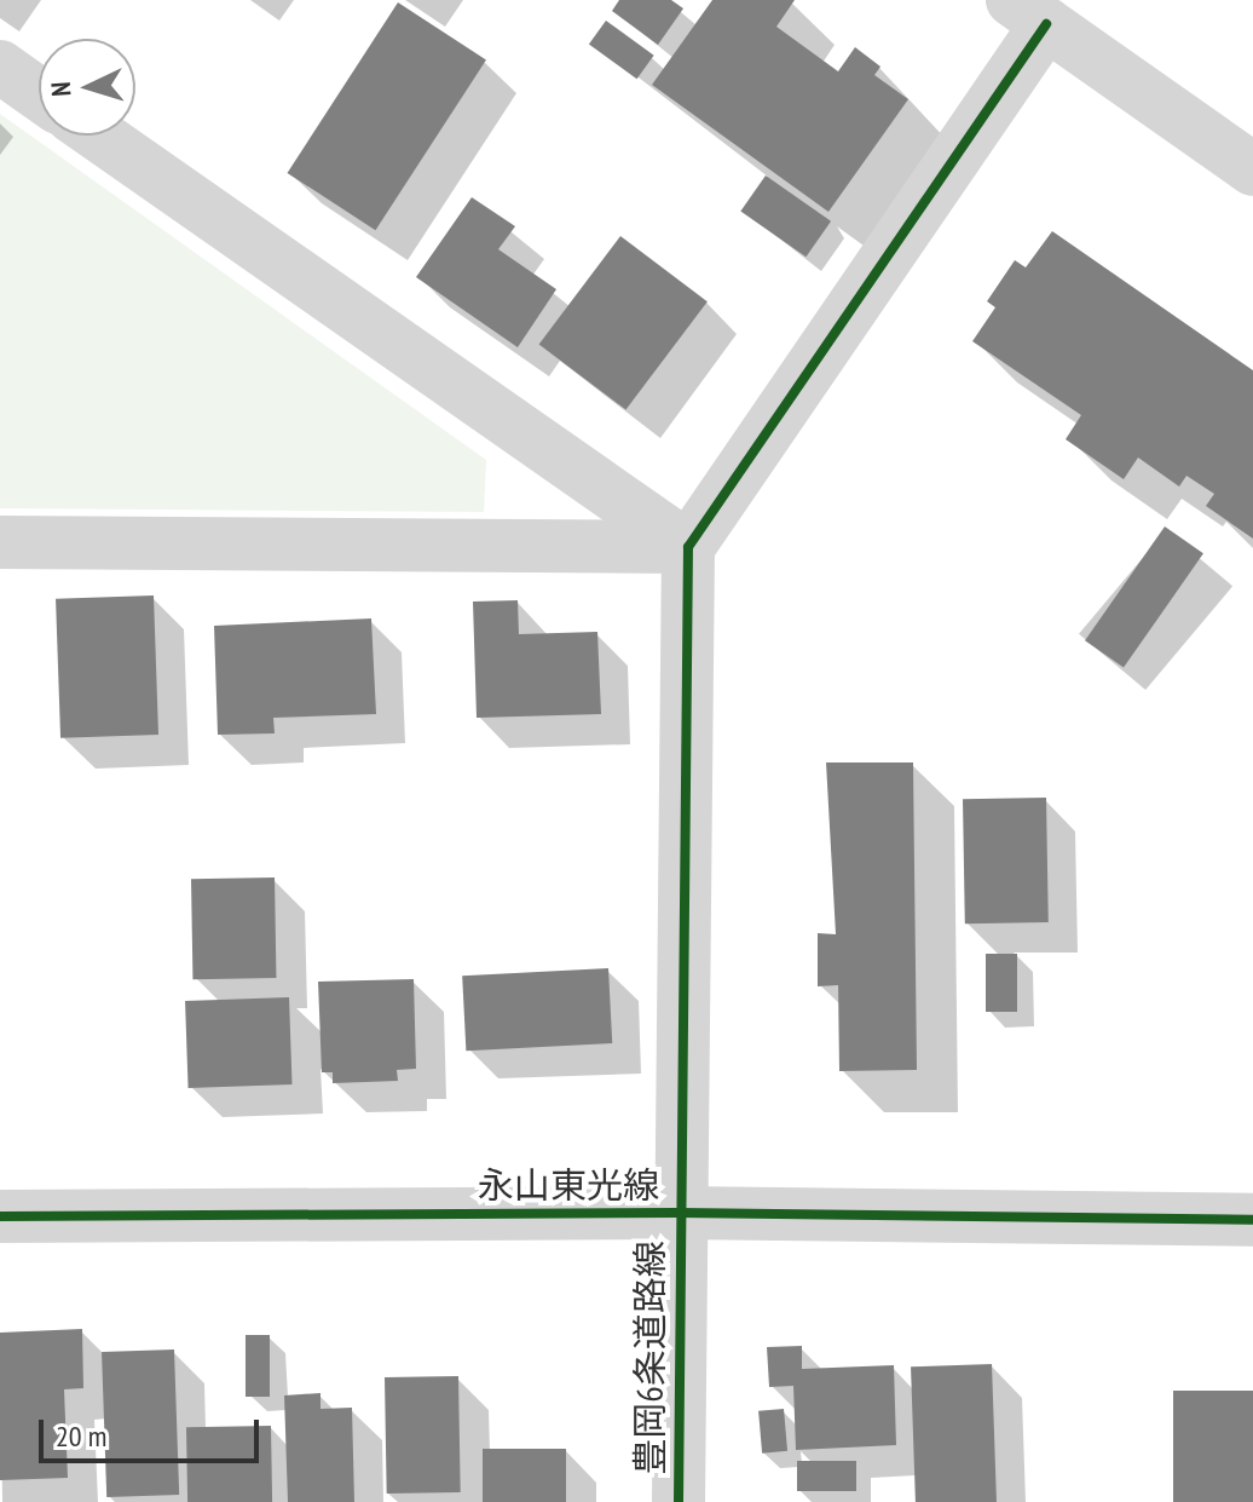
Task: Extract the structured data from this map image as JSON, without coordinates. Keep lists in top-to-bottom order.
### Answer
{
  "streets": {
    "street": ["永山東光線", "豊岡6条道路線"]
  },
  "crossings": [
    ["永山東光線", "豊岡6条道路線"]
  ],
  "scale_bar": "20 m",
  "north": "left"
}
